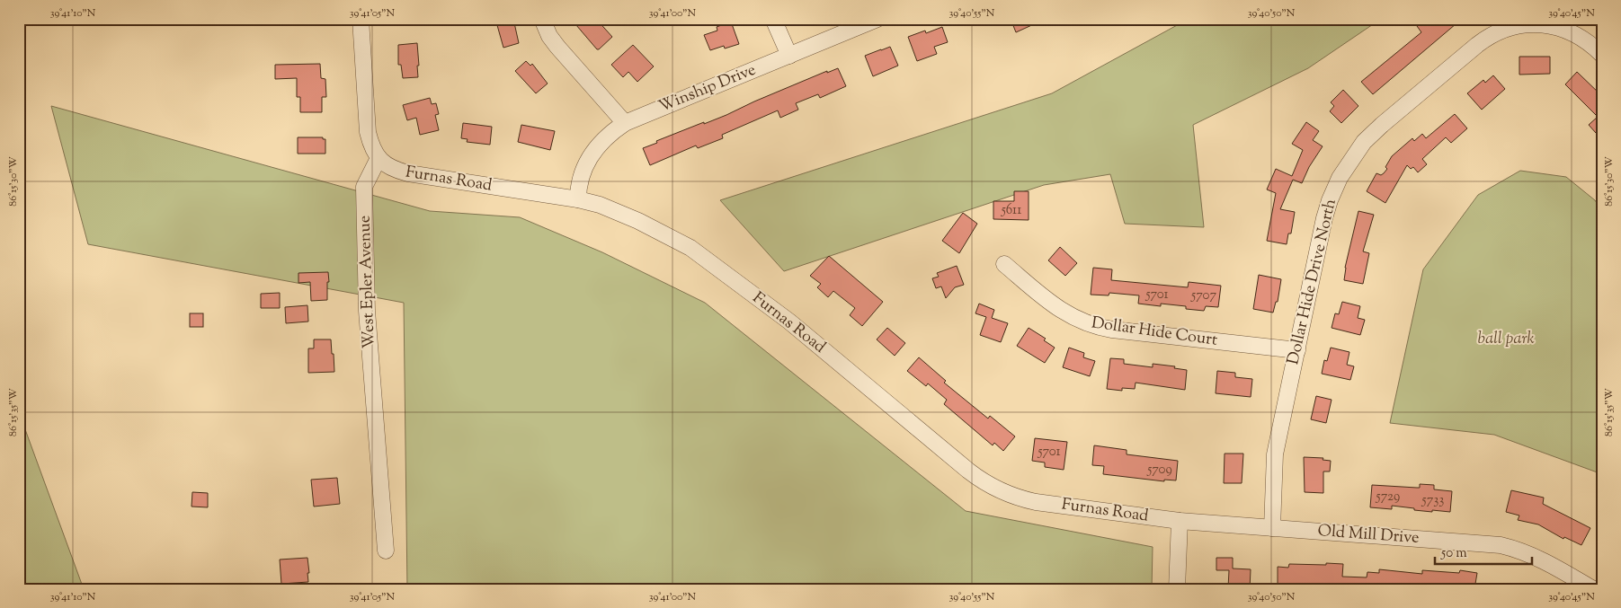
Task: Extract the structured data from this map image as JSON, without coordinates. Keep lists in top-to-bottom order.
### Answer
{
  "streets": {
    "street": [
      "Winship Drive",
      "Furnas Road",
      "West Epler Avenue",
      "Dollar Hide Drive North",
      "Dollar Hide Court",
      "Old Mill Drive"
    ]
  },
  "crossings": [
    ["Winship Drive", "Furnas Road"],
    ["Furnas Road", "West Epler Avenue"],
    ["Furnas Road", "Old Mill Drive"],
    ["Dollar Hide Drive North", "Dollar Hide Court"],
    ["Dollar Hide Drive North", "Old Mill Drive"]
  ],
  "parks": ["ball park"],
  "house_numbers": [
    "5611",
    "5701",
    "5707",
    "5701",
    "5709",
    "5729",
    "5733"
  ],
  "scale_bar": "50 m",
  "coordinates": [
    "39°41'10\"N",
    "39°41'05\"N",
    "39°41'00\"N",
    "39°40'55\"N",
    "39°40'50\"N",
    "39°40'45\"N",
    "86°15'30\"W",
    "86°15'35\"W"
  ]
}
